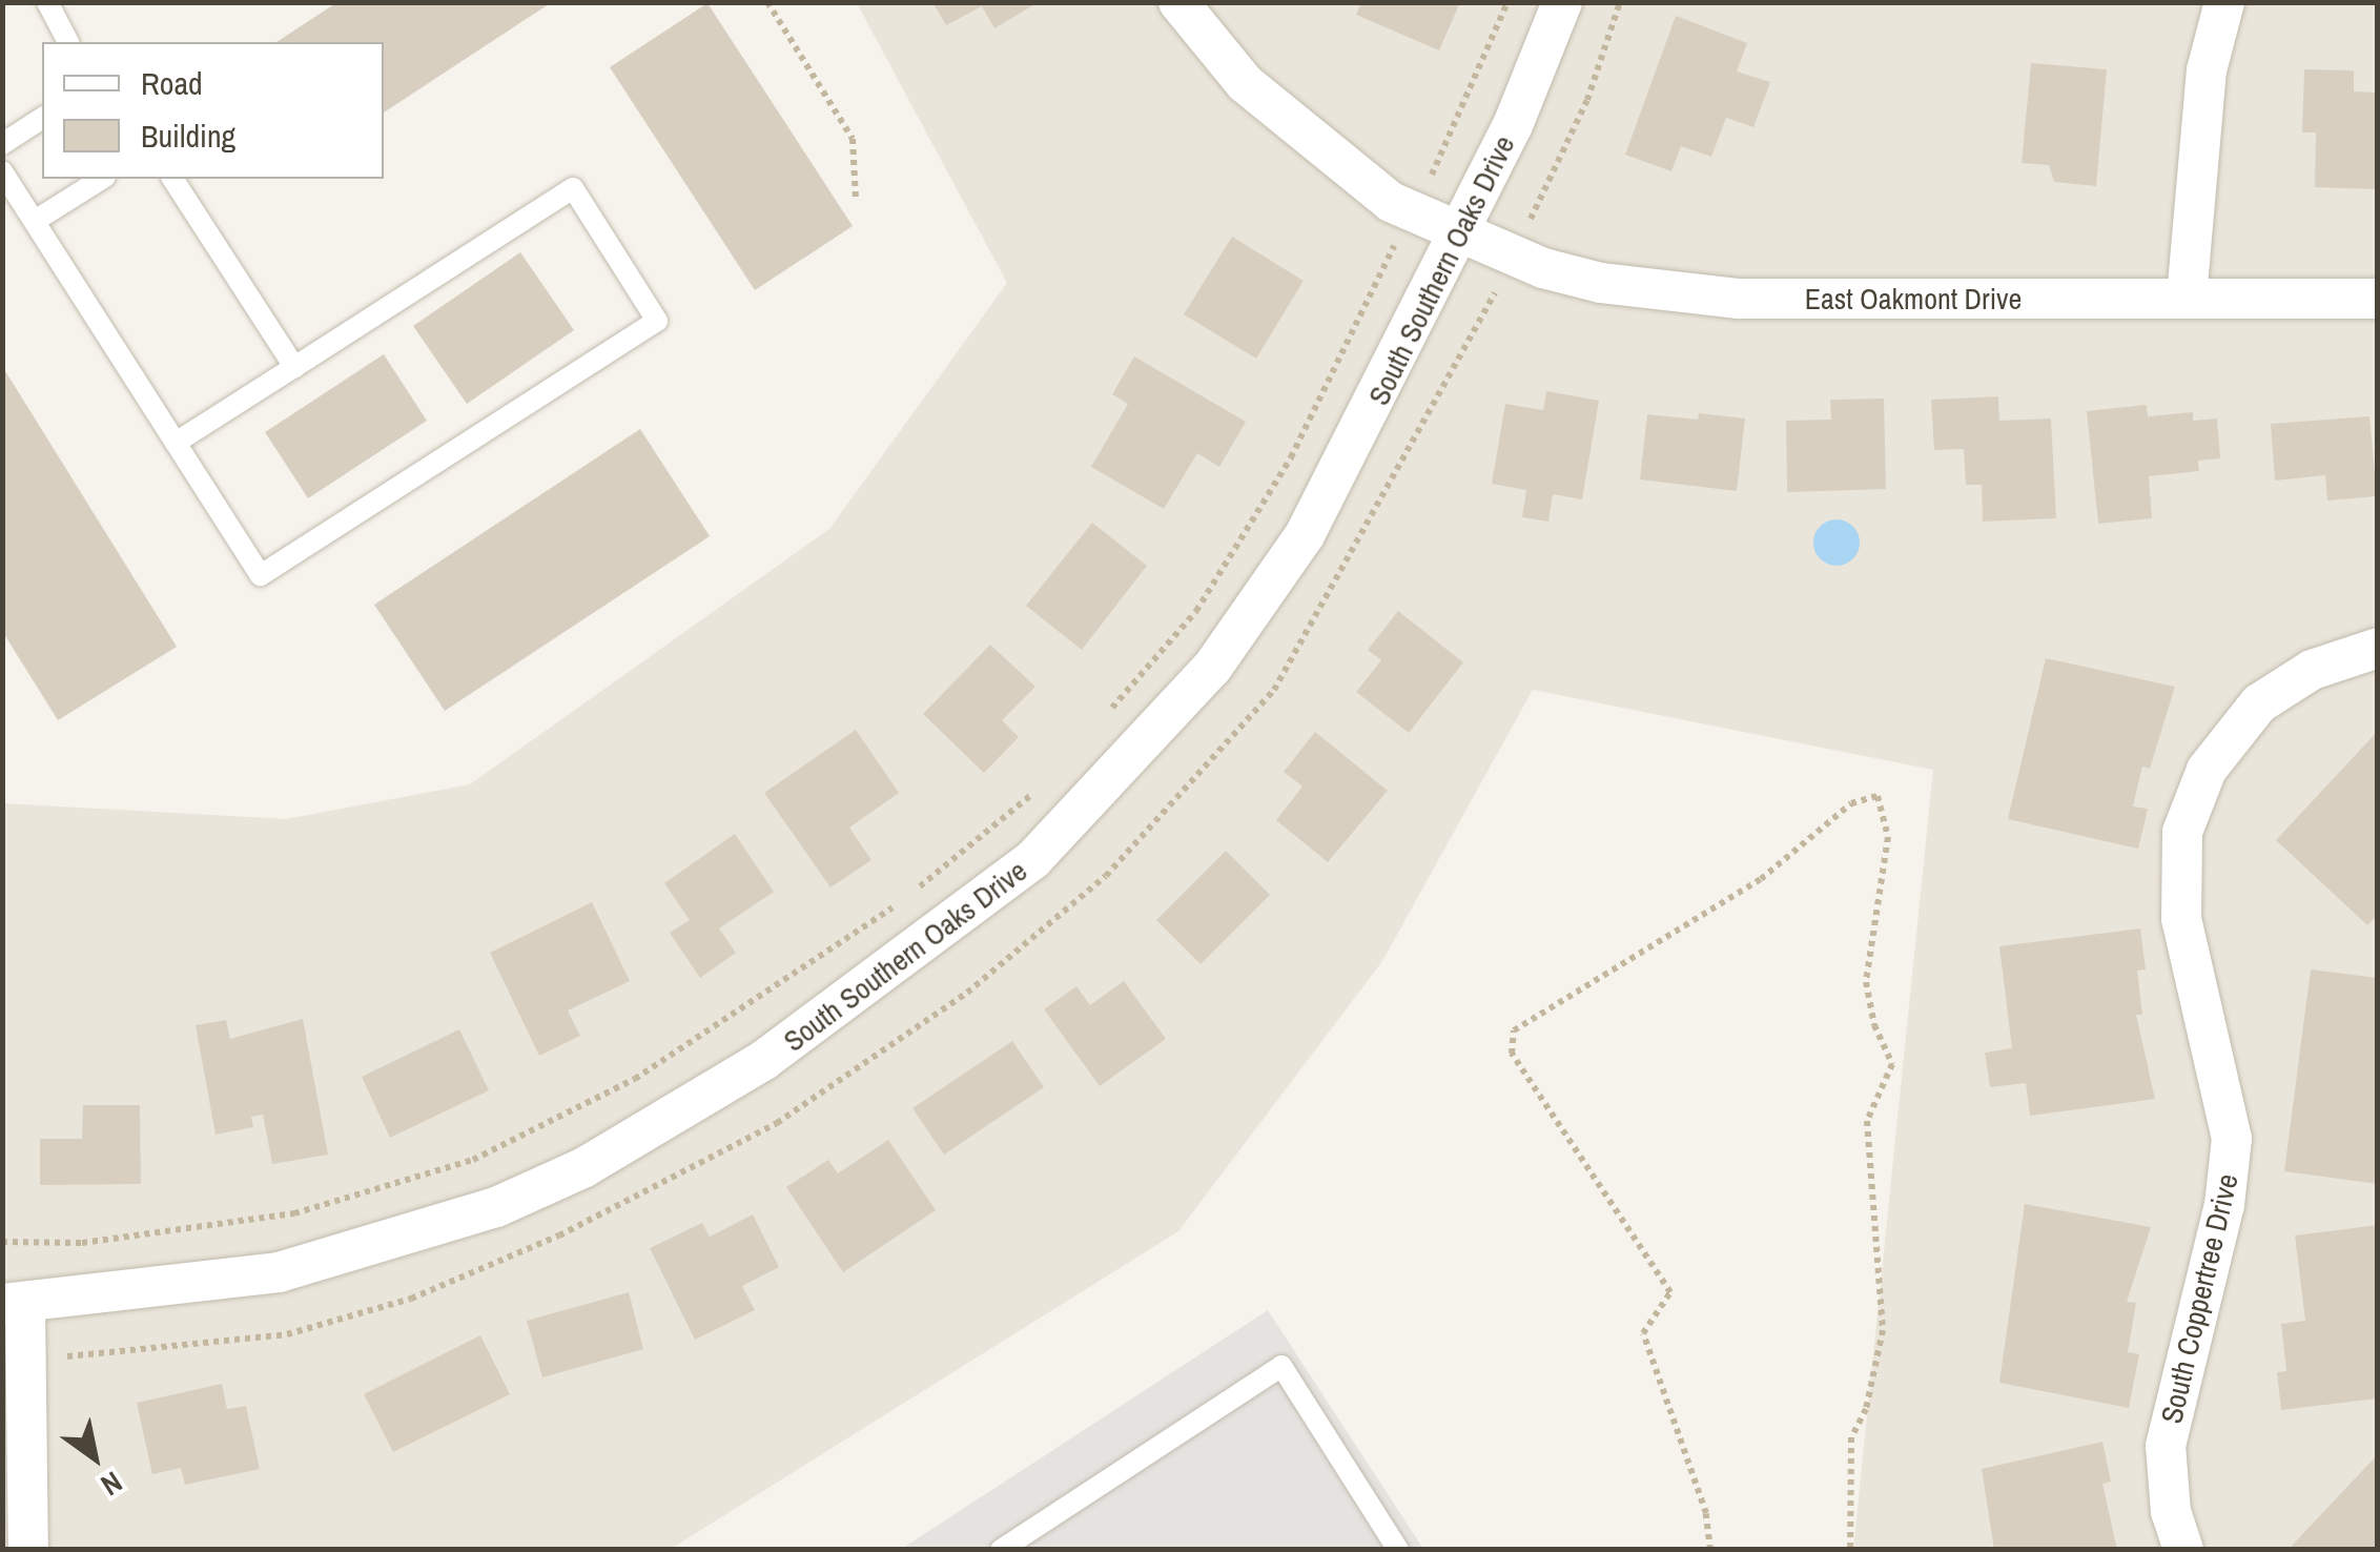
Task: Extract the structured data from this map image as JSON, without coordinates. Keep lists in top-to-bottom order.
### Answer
{
  "streets": {
    "street": ["South Southern Oaks Drive", "East Oakmont Drive", "South Coppertree Drive"]
  },
  "crossings": [
    ["South Southern Oaks Drive", "East Oakmont Drive"]
  ],
  "legend": ["Road", "Building"],
  "north": "bottom right"
}
